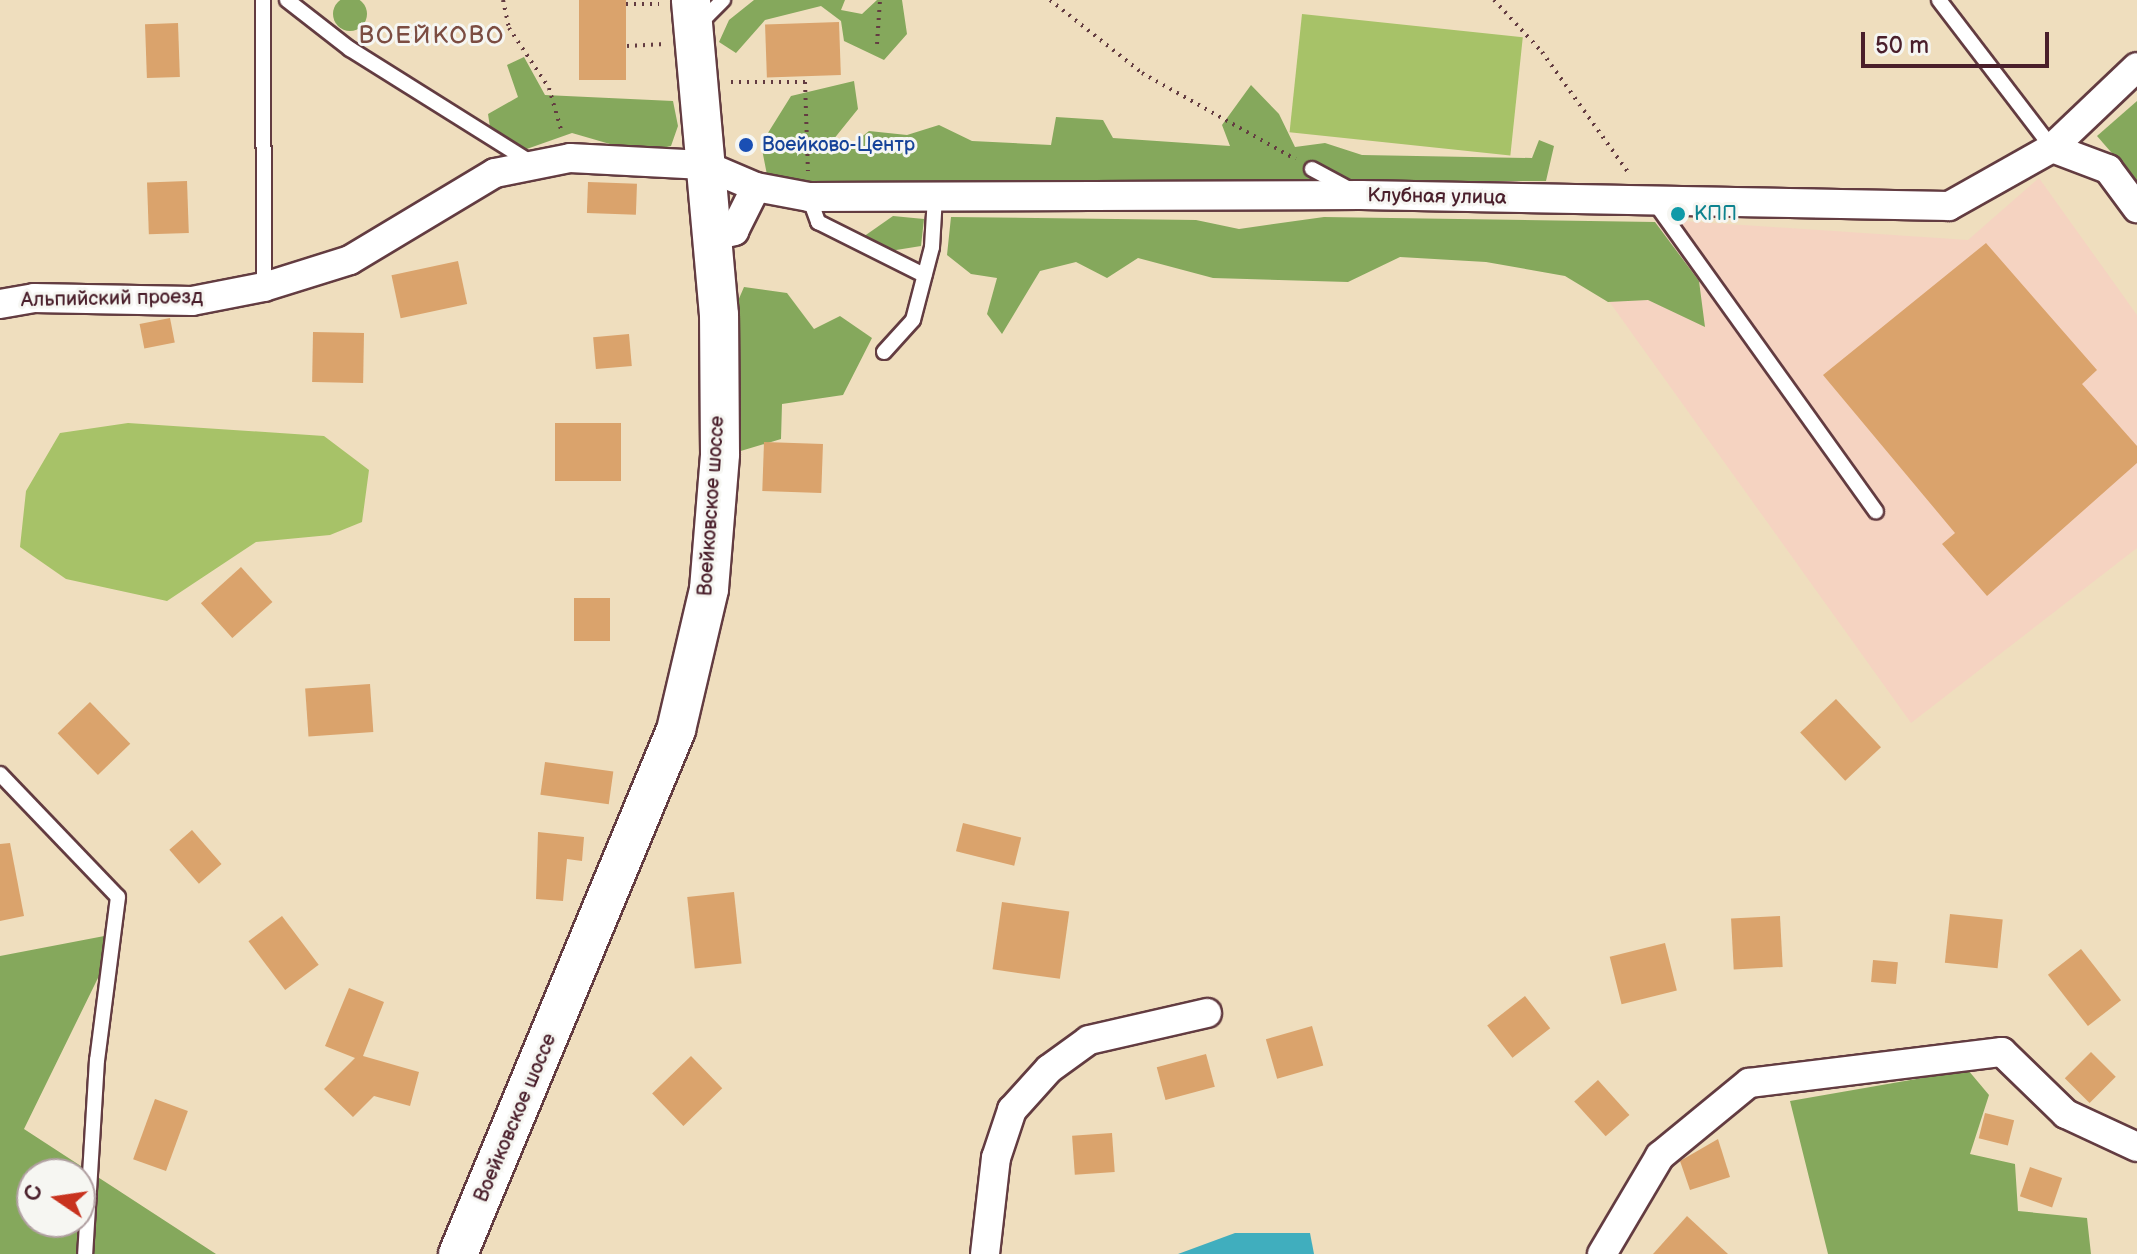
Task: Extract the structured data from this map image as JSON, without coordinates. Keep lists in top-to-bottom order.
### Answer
{
  "streets": {
    "street": ["Клубная улица", "Альпийский проезд", "Воейковское шоссе"]
  },
  "crossings": [
    ["Клубная улица", "Альпийский проезд"],
    ["Клубная улица", "Воейковское шоссе"]
  ],
  "districts": ["ВОЕЙКОВО"],
  "places": ["Воейково-Центр", "КПП"],
  "scale_bar": "50 m",
  "north": "left"
}
